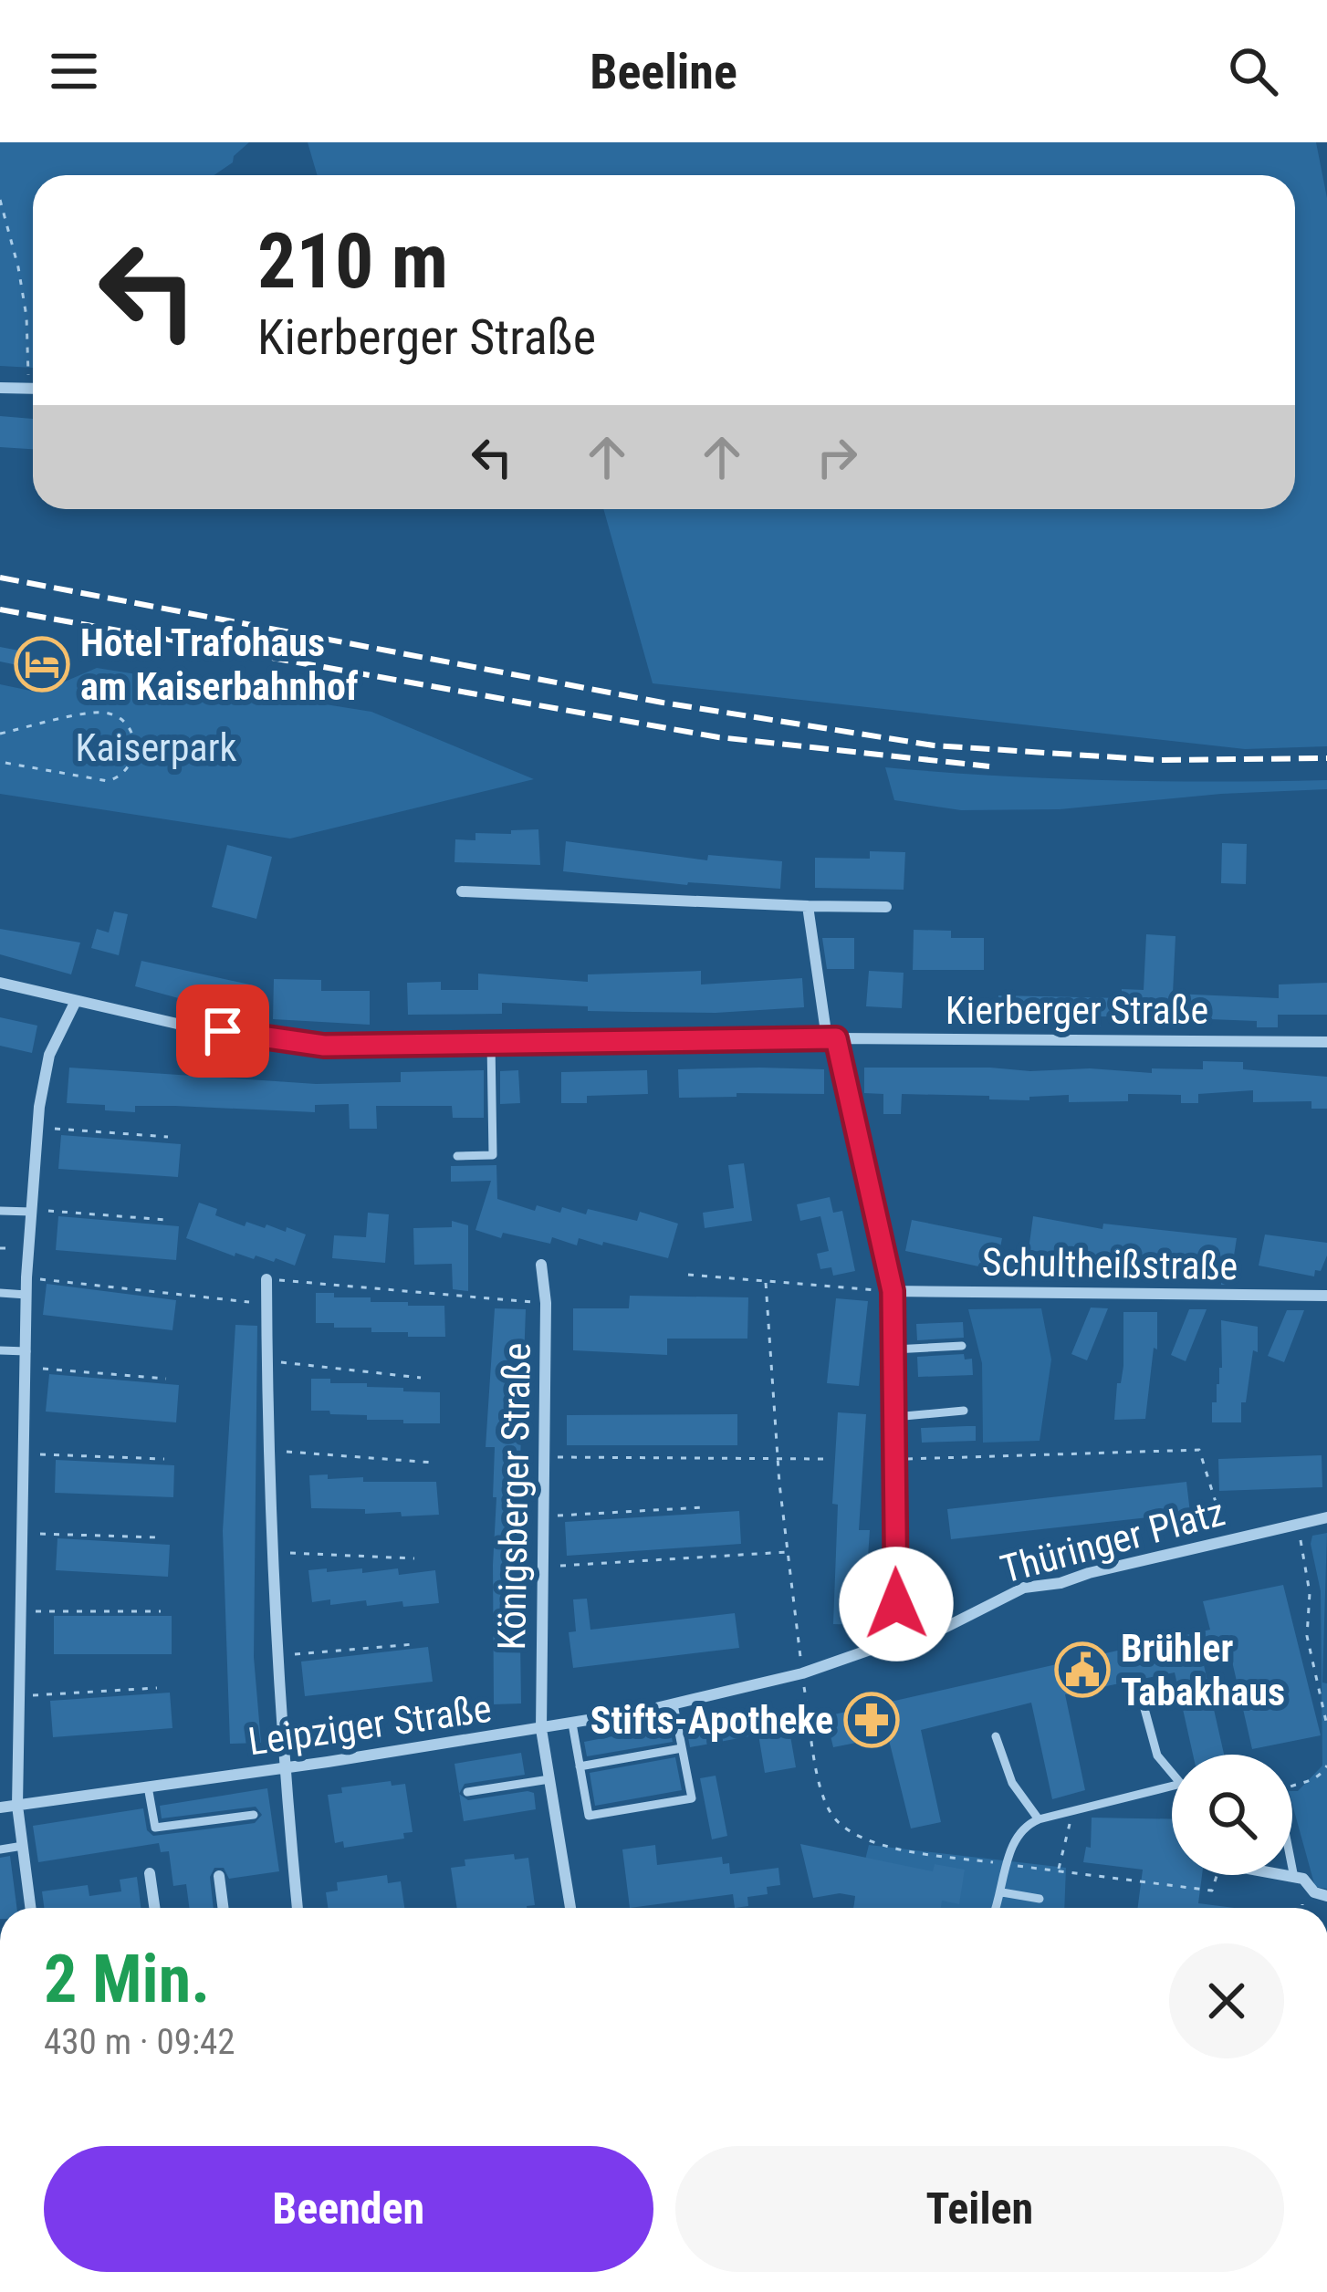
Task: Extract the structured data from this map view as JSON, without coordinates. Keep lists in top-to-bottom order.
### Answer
{
  "streets": {
    "street": [
      "Kierberger Straße",
      "Schultheißstraße",
      "Königsberger Straße",
      "Thüringer Platz",
      "Leipziger Straße"
    ]
  },
  "crossings": [
    ["Königsberger Straße", "Leipziger Straße"],
    ["Thüringer Platz", "Leipziger Straße"]
  ],
  "parks": ["Kaiserpark"],
  "places": {
    "hotel": ["Hotel Trafohaus am Kaiserbahnhof"],
    "public building": ["Brühler Tabakhaus"],
    "pharmacy": ["Stifts-Apotheke"]
  },
  "page": {
    "header": "Beeline",
    "turn": ["210 m", "Kierberger Straße"],
    "heading": ["2 Min.", "430 m · 09:42"],
    "buttons": ["Beenden", "Teilen"]
  }
}
